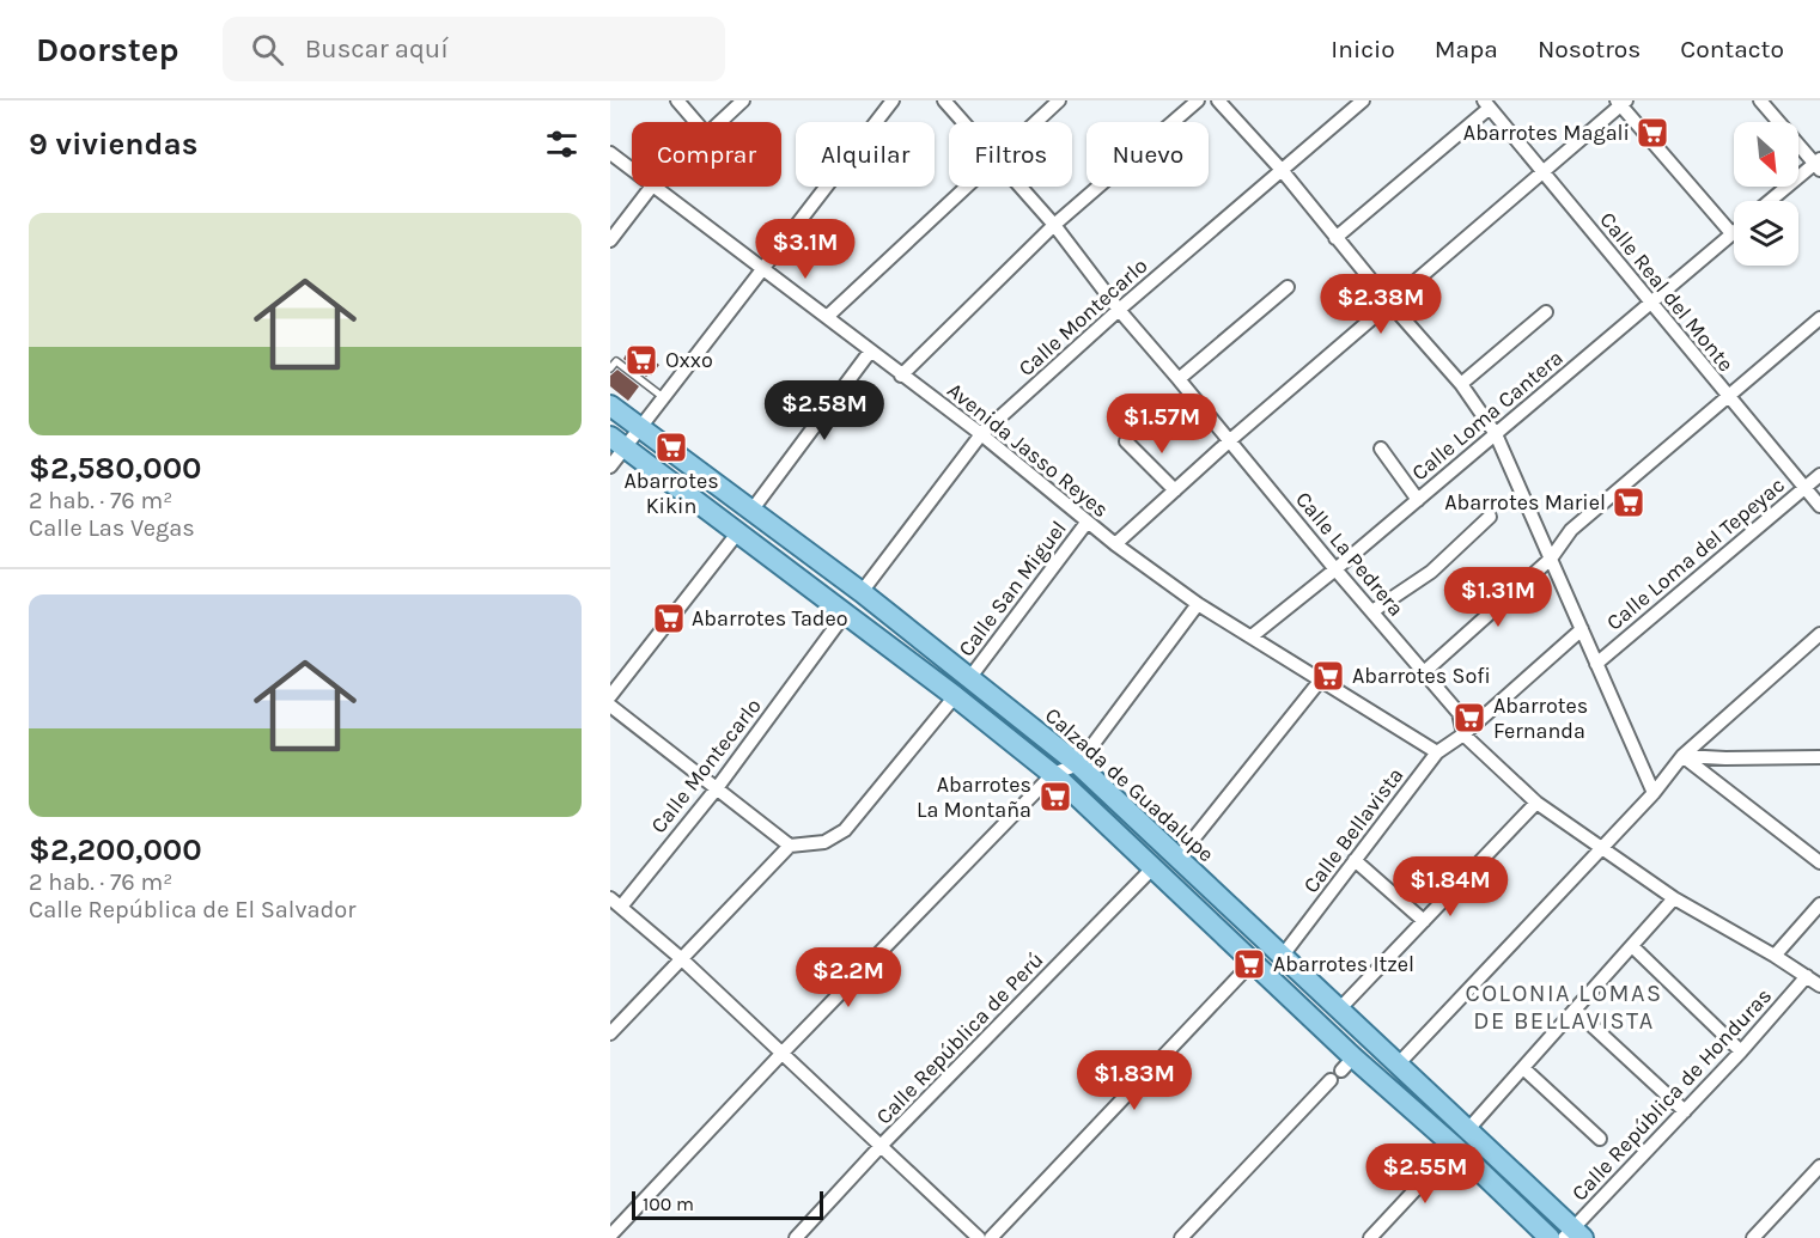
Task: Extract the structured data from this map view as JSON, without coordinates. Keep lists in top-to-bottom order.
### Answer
{
  "streets": {
    "main road": ["Calzada de Guadalupe"],
    "street": [
      "Calle Real del Monte",
      "Calle Montecarlo",
      "Calle Loma Cantera",
      "Avenida Jasso Reyes",
      "Calle La Pedrera",
      "Calle Loma del Tepeyac",
      "Calle San Miguel",
      "Calle Bellavista",
      "Calle República de Perú",
      "Calle República de Honduras"
    ]
  },
  "crossings": [
    ["Calle Real del Monte", "Calle Loma Cantera"],
    ["Calle Real del Monte", "Calle Loma del Tepeyac"],
    ["Calle Montecarlo", "Avenida Jasso Reyes"],
    ["Calle Montecarlo", "Calle La Pedrera"],
    ["Calle Montecarlo", "Calzada de Guadalupe"],
    ["Calle Loma Cantera", "Avenida Jasso Reyes"],
    ["Calle Loma Cantera", "Calle La Pedrera"],
    ["Avenida Jasso Reyes", "Calle San Miguel"],
    ["Avenida Jasso Reyes", "Calle Bellavista"],
    ["Calle La Pedrera", "Calle Loma del Tepeyac"],
    ["Calle La Pedrera", "Calle Bellavista"],
    ["Calle La Pedrera", "Calle República de Honduras"],
    ["Calle Loma del Tepeyac", "Calle Bellavista"],
    ["Calle San Miguel", "Calzada de Guadalupe"],
    ["Calzada de Guadalupe", "Calle Bellavista"],
    ["Calzada de Guadalupe", "Calle República de Perú"],
    ["Calzada de Guadalupe", "Calle República de Honduras"]
  ],
  "districts": ["COLONIA LOMAS DE BELLAVISTA"],
  "places": {
    "supermarket": [
      "Abarrotes Magali",
      "Oxxo",
      "Abarrotes Kikin",
      "Abarrotes Mariel",
      "Abarrotes Tadeo",
      "Abarrotes Sofi",
      "Abarrotes Fernanda",
      "Abarrotes La Montaña",
      "Abarrotes Itzel"
    ]
  },
  "scale_bar": "100 m",
  "north": "bottom right",
  "page": {
    "header": "Doorstep",
    "search": "Buscar aquí",
    "nav": [
      "Inicio",
      "Mapa",
      "Nosotros",
      "Contacto"
    ],
    "heading": "9 viviendas",
    "chip": [
      "Comprar",
      "Alquilar",
      "Filtros",
      "Nuevo"
    ],
    "list": [
      {
        "name": "$2,580,000",
        "note": "2 hab. · 76 m² · Calle Las Vegas"
      },
      {
        "name": "$2,200,000",
        "note": "2 hab. · 76 m² · Calle República de El Salvador"
      }
    ],
    "price": [
      "$3.1M",
      "$2.38M",
      "$2.58M",
      "$1.57M",
      "$1.31M",
      "$1.84M",
      "$2.2M",
      "$1.83M",
      "$2.55M"
    ],
    "scale": "100 m"
  }
}
